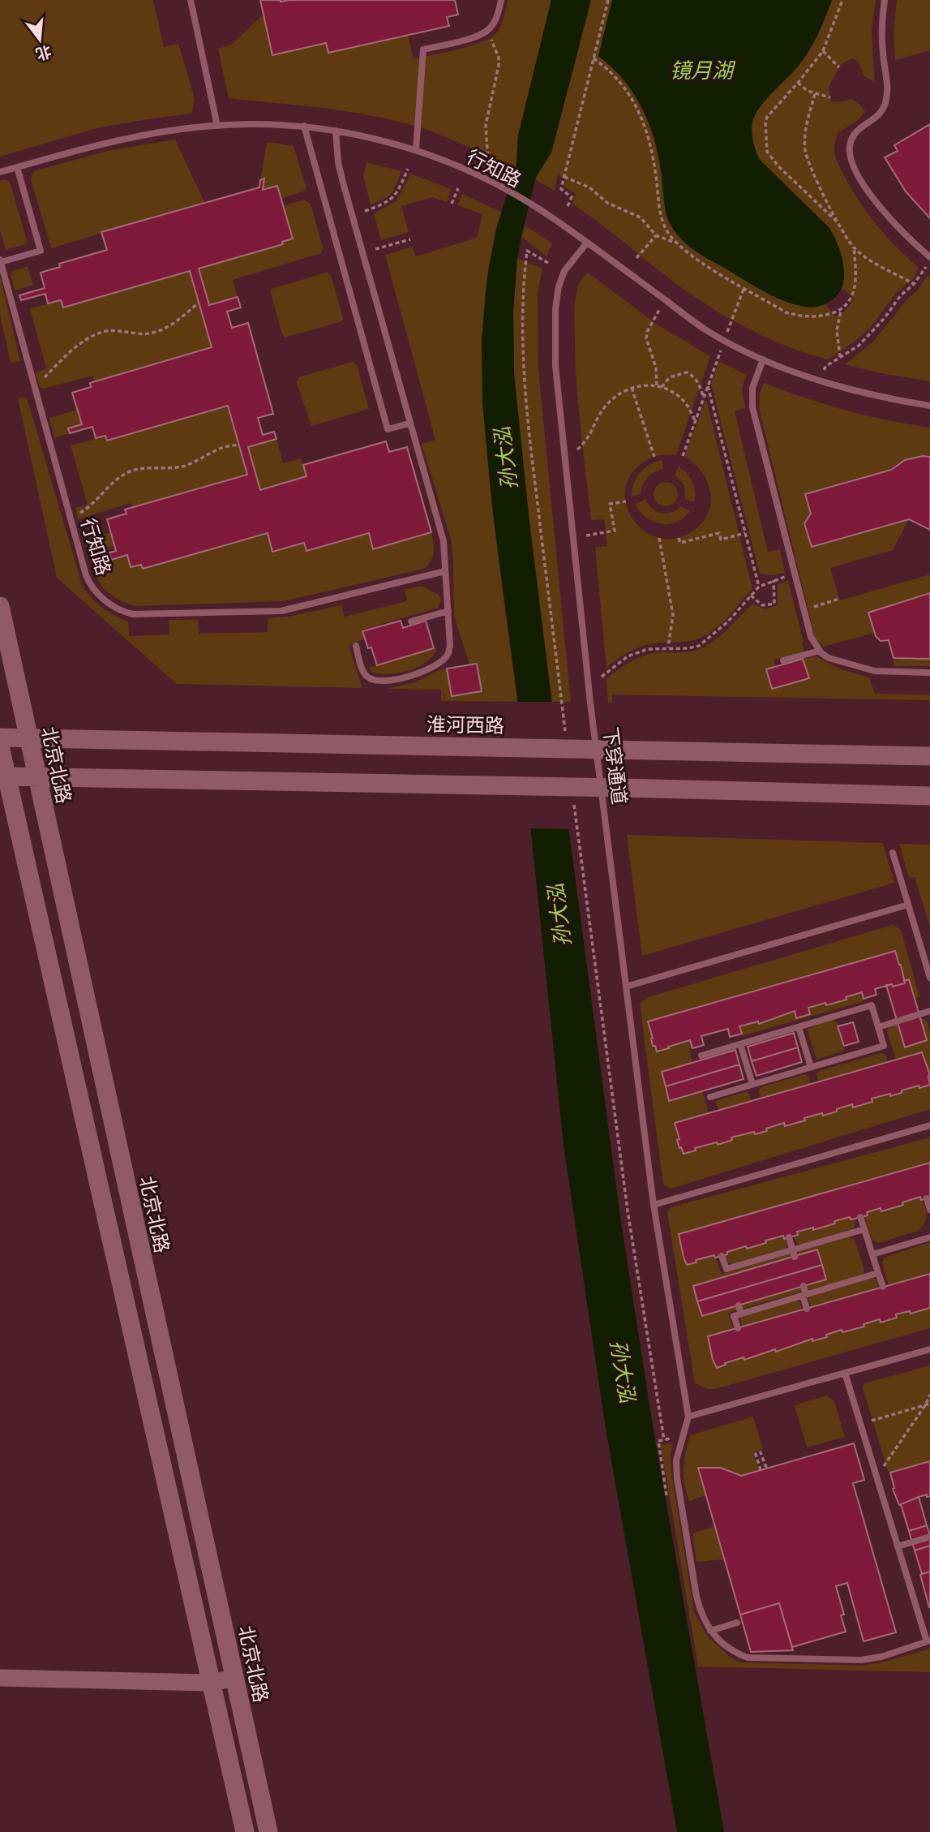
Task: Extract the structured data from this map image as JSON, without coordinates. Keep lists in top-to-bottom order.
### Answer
{
  "streets": {
    "main road": ["淮河西路", "北京北路"],
    "lane": ["行知路", "下穿通道"]
  },
  "crossings": [
    ["行知路", "下穿通道"],
    ["淮河西路", "北京北路"]
  ],
  "water": ["镜月湖", "孙大泓"],
  "north": "bottom"
}
